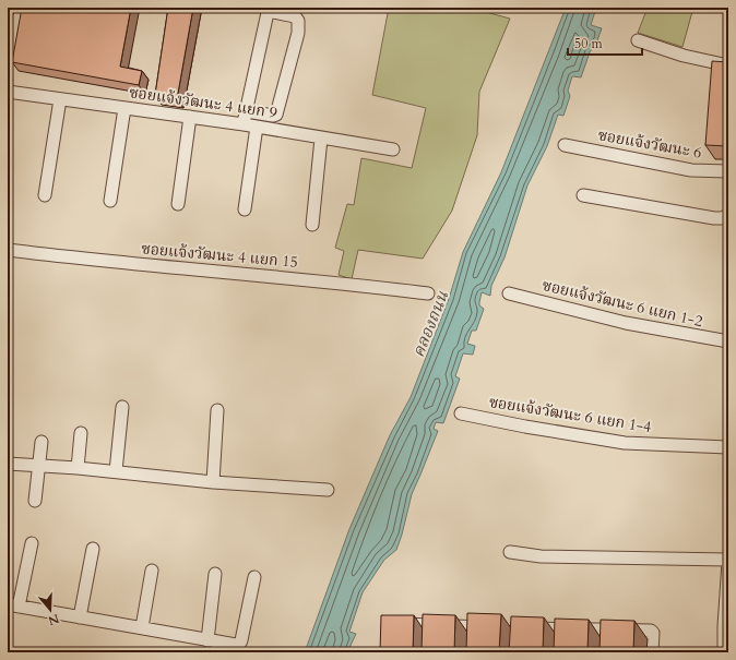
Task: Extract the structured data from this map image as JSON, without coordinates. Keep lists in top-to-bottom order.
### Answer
{
  "streets": {
    "street": [
      "ซอยแจ้งวัฒนะ 4 แยก 9",
      "ซอยแจ้งวัฒนะ 6",
      "ซอยแจ้งวัฒนะ 4 แยก 15",
      "ซอยแจ้งวัฒนะ 6 แยก 1-2",
      "ซอยแจ้งวัฒนะ 6 แยก 1-4"
    ]
  },
  "water": ["คลองถนน"],
  "scale_bar": "50 m",
  "north": "bottom"
}
